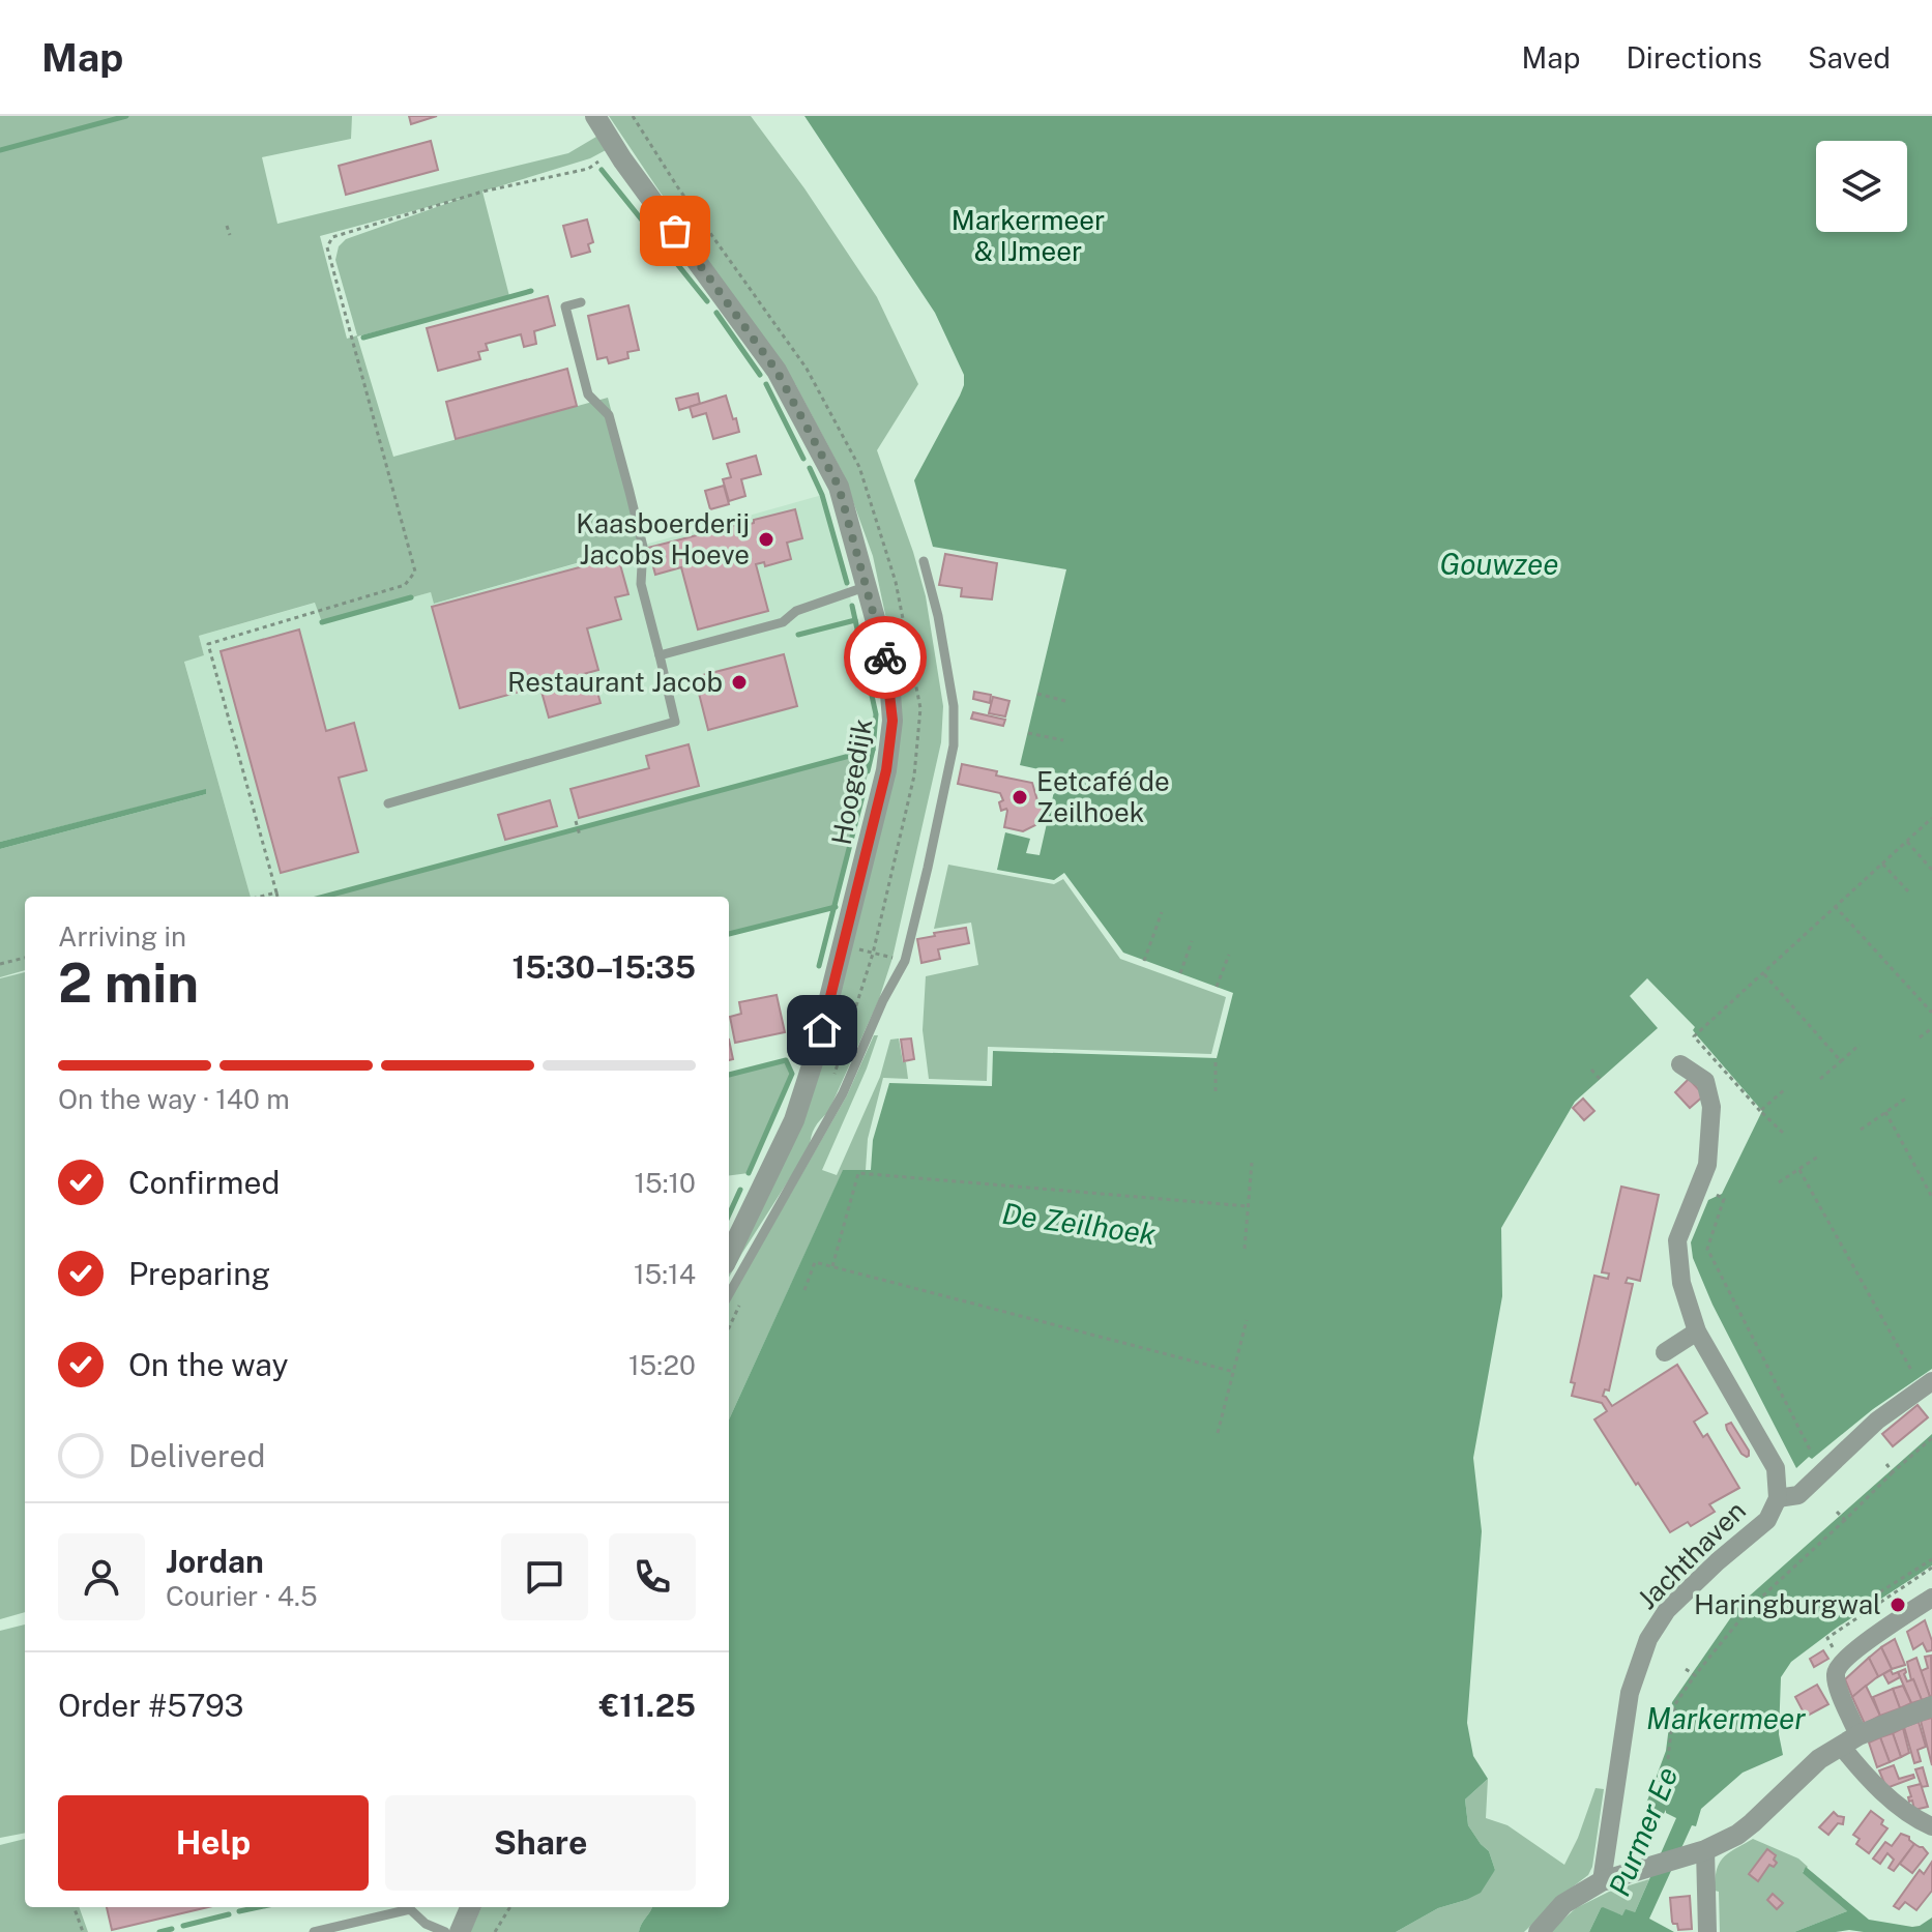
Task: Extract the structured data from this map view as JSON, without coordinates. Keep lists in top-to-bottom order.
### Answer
{
  "streets": {
    "street": ["Hoogedijk", "Jachthaven"]
  },
  "water": [
    "Gouwzee",
    "De Zeilhoek",
    "Markermeer",
    "Purmer Ee"
  ],
  "parks": ["Markermeer & IJmeer"],
  "places": [
    "Kaasboerderij Jacobs Hoeve",
    "Restaurant Jacob",
    "Eetcafé de Zeilhoek",
    "Haringburgwal"
  ],
  "page": {
    "header": "Map",
    "nav": ["Map", "Directions", "Saved"],
    "heading": ["2 min", "Arriving in", "15:30–15:35"],
    "panel": [
      "Jordan",
      "Courier · 4.5",
      "Order #5793",
      "€11.25"
    ],
    "bar": "On the way · 140 m",
    "list": [
      ["Confirmed", "15:10"],
      ["Preparing", "15:14"],
      ["On the way", "15:20"],
      "Delivered"
    ],
    "buttons": ["Help", "Share"]
  }
}
